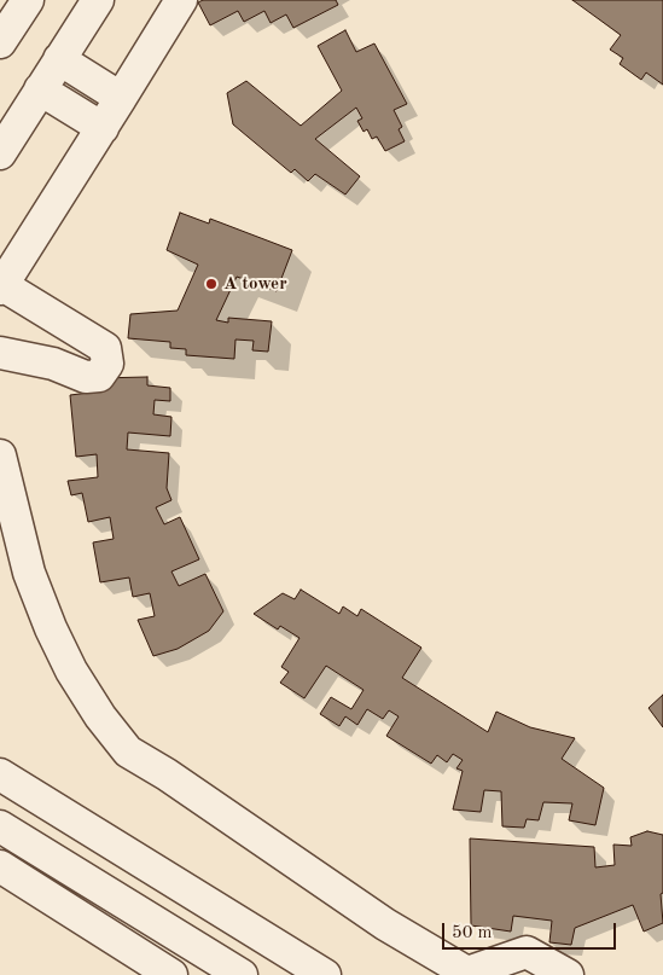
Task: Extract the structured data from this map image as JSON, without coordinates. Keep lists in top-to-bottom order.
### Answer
{
  "places": ["A tower"],
  "scale_bar": "50 m"
}
